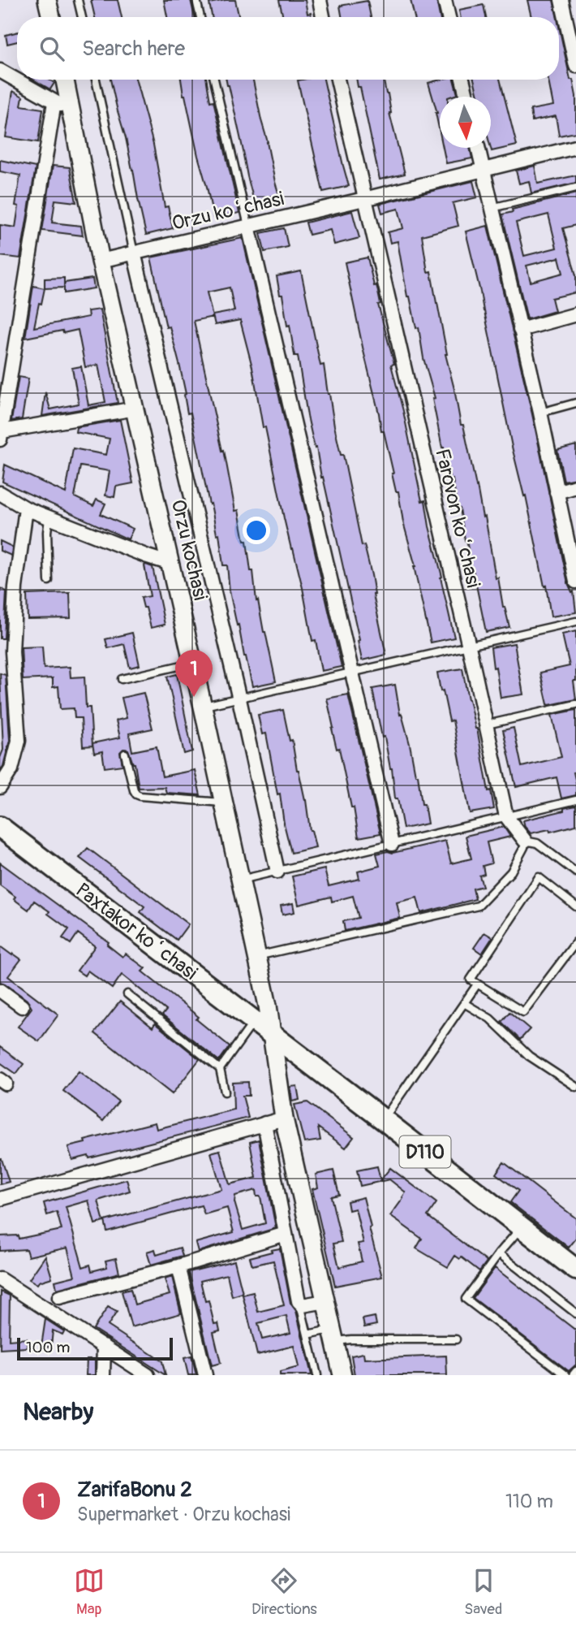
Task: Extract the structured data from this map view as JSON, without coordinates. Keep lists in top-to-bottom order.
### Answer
{
  "streets": {
    "main road": ["Orzu kochasi", "Paxtakor koʻchasi", "D110"],
    "street": ["Orzu koʻchasi", "Farovon koʻchasi"]
  },
  "crossings": [
    ["Orzu koʻchasi", "Farovon koʻchasi"],
    ["Orzu koʻchasi", "Orzu kochasi"],
    ["Orzu kochasi", "Paxtakor koʻchasi"],
    ["Orzu kochasi", "D110"],
    ["Paxtakor koʻchasi", "D110"]
  ],
  "scale_bar": "100 m",
  "north": "bottom",
  "page": {
    "search": "Search here",
    "pins": "1",
    "scale": "100 m",
    "heading": "Nearby",
    "list": [
      {
        "mark": "1",
        "name": "ZarifaBonu 2",
        "note": "Supermarket · Orzu kochasi",
        "value": "110 m"
      }
    ],
    "nav": ["Map", "Directions", "Saved"]
  }
}
